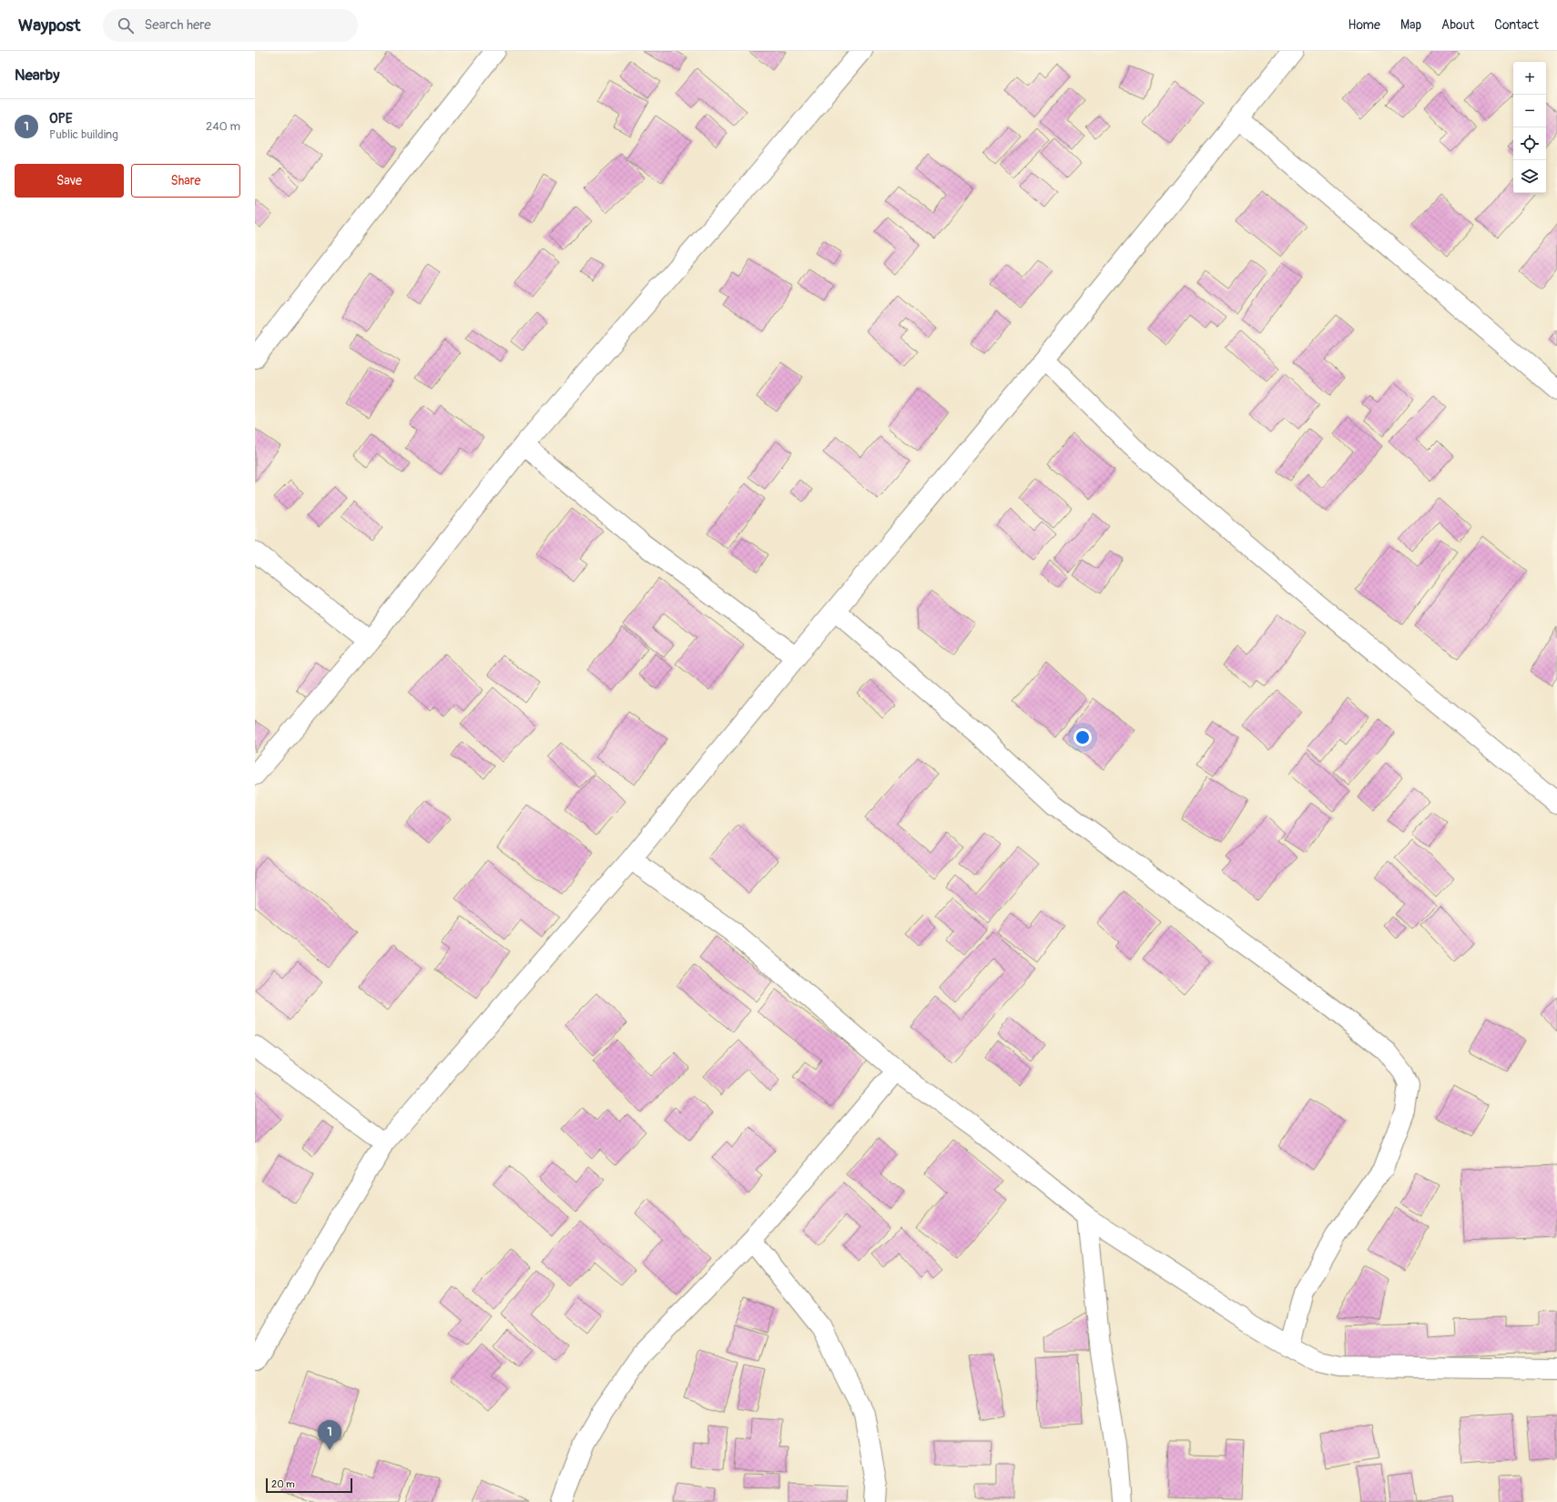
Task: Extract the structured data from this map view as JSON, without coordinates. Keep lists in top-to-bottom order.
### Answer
{
  "scale_bar": "20 m",
  "page": {
    "header": "Waypost",
    "search": "Search here",
    "nav": [
      "Home",
      "Map",
      "About",
      "Contact"
    ],
    "heading": "Nearby",
    "map_buttons": ["+", "−"],
    "list": [
      {
        "mark": "1",
        "name": "OPE",
        "note": "Public building",
        "value": "240 m"
      }
    ],
    "buttons": ["Save", "Share"],
    "pins": "1",
    "scale": "20 m"
  }
}
